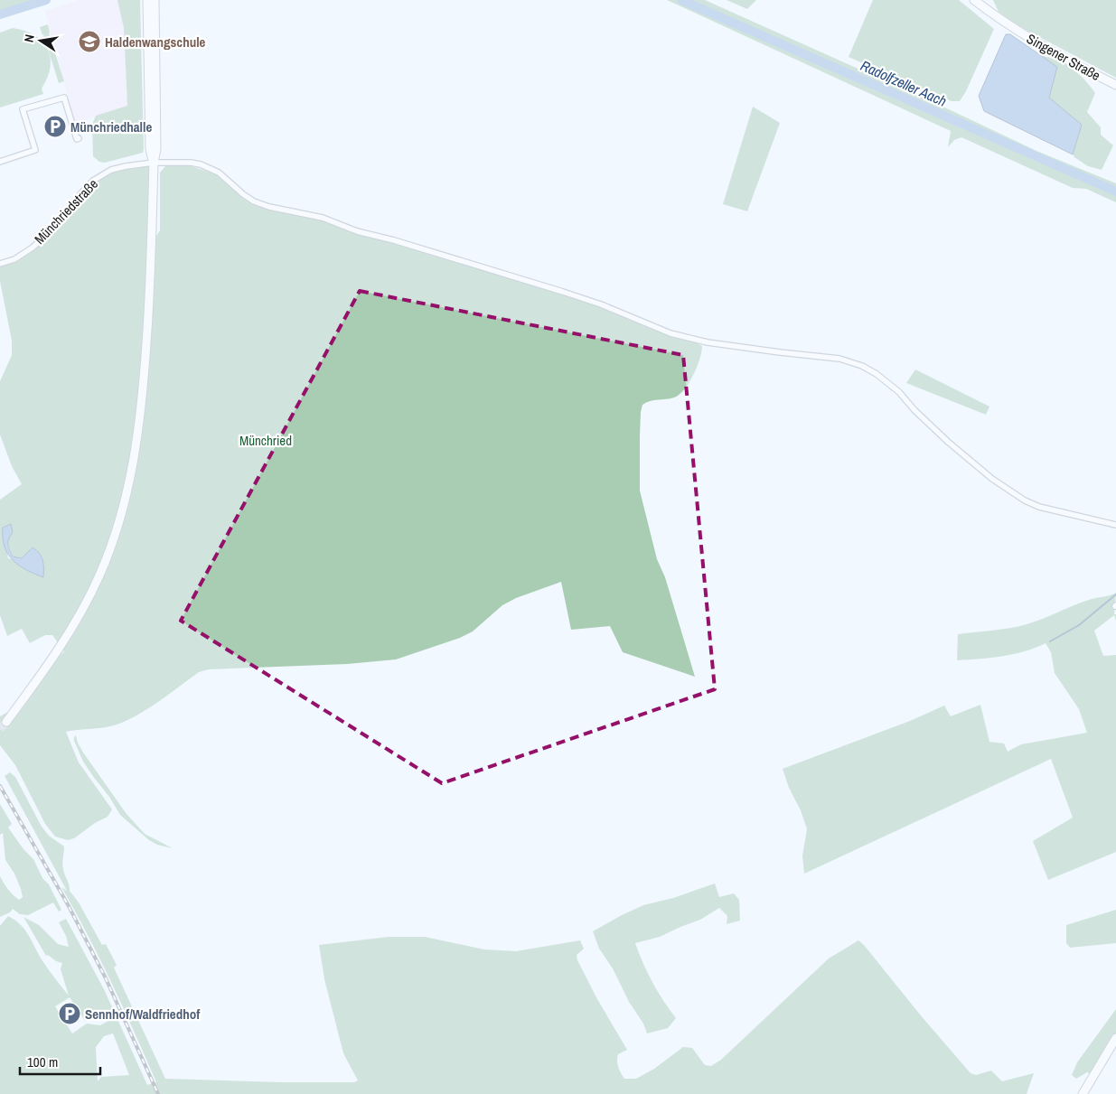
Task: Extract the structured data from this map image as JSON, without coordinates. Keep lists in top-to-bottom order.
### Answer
{
  "streets": {
    "main road": ["Singener Straße"],
    "street": ["Münchriedstraße"]
  },
  "water": ["Radolfzeller Aach"],
  "parks": ["Münchried"],
  "places": {
    "school or university": ["Haldenwangschule"],
    "parking": ["Münchriedhalle", "Sennhof/Waldfriedhof"]
  },
  "scale_bar": "100 m",
  "north": "left"
}
